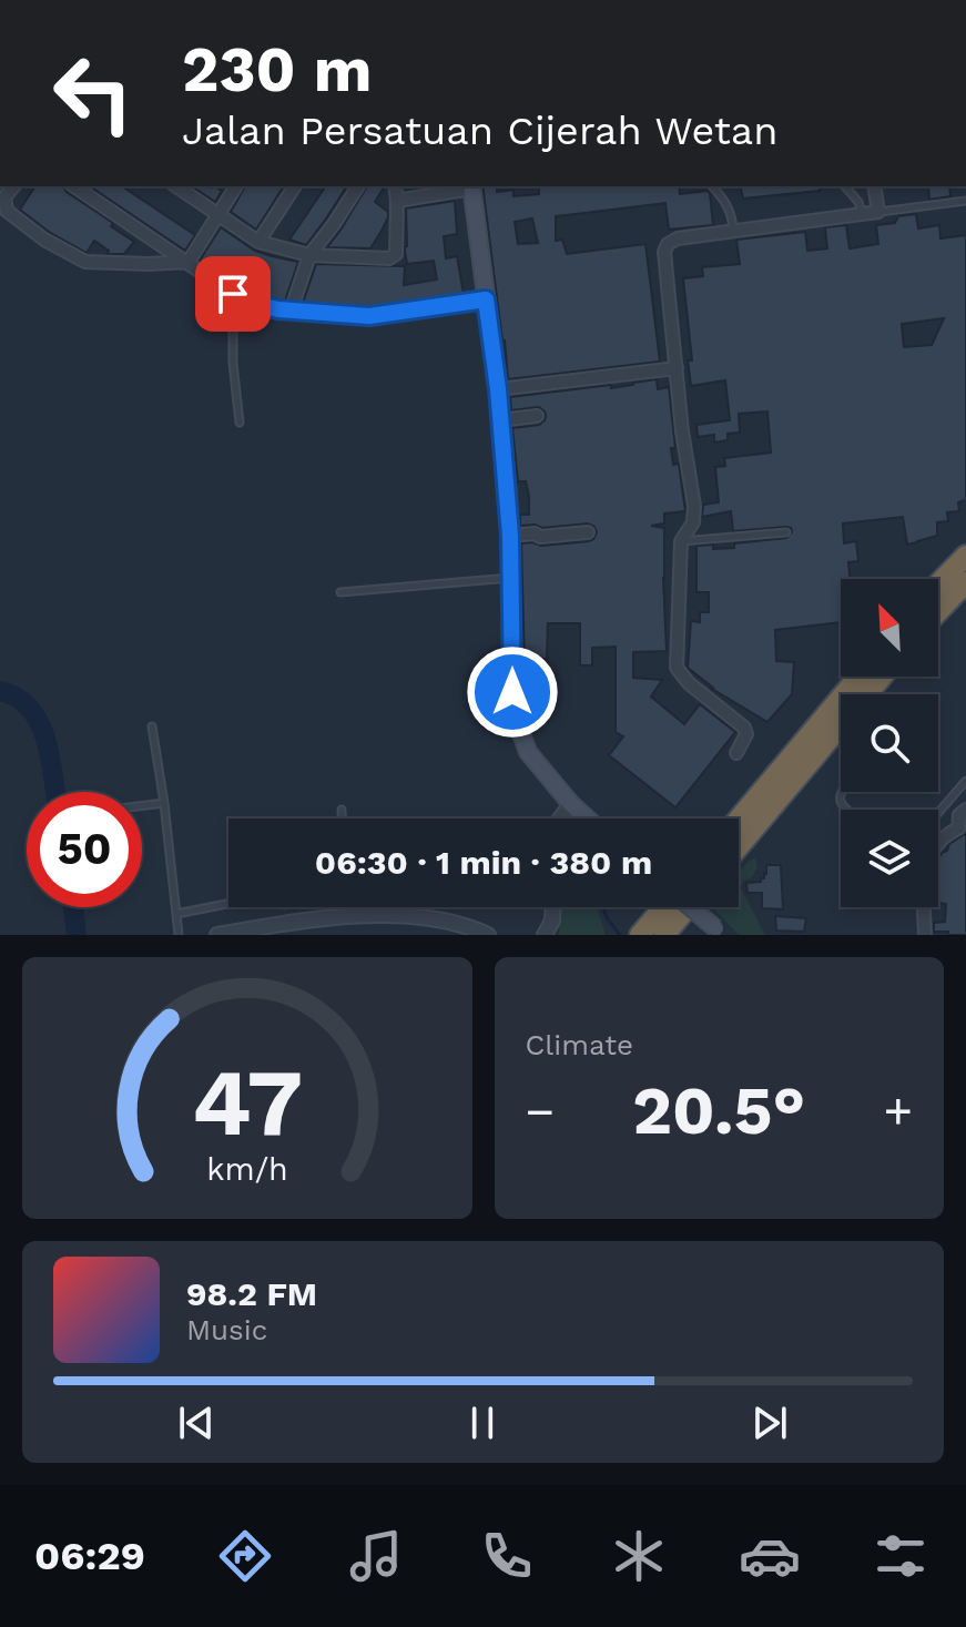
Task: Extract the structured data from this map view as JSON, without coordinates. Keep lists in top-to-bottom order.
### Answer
{
  "north": "top left",
  "page": {
    "turn": ["230 m", "Jalan Persatuan Cijerah Wetan"],
    "limit": "50",
    "trip": "06:30 · 1 min · 380 m",
    "tile": "Climate",
    "heat": ["−", "20.5°", "+"],
    "song": ["98.2 FM", "Music"],
    "tabs": "06:29",
    "gauge": ["47", "km/h"]
  }
}
